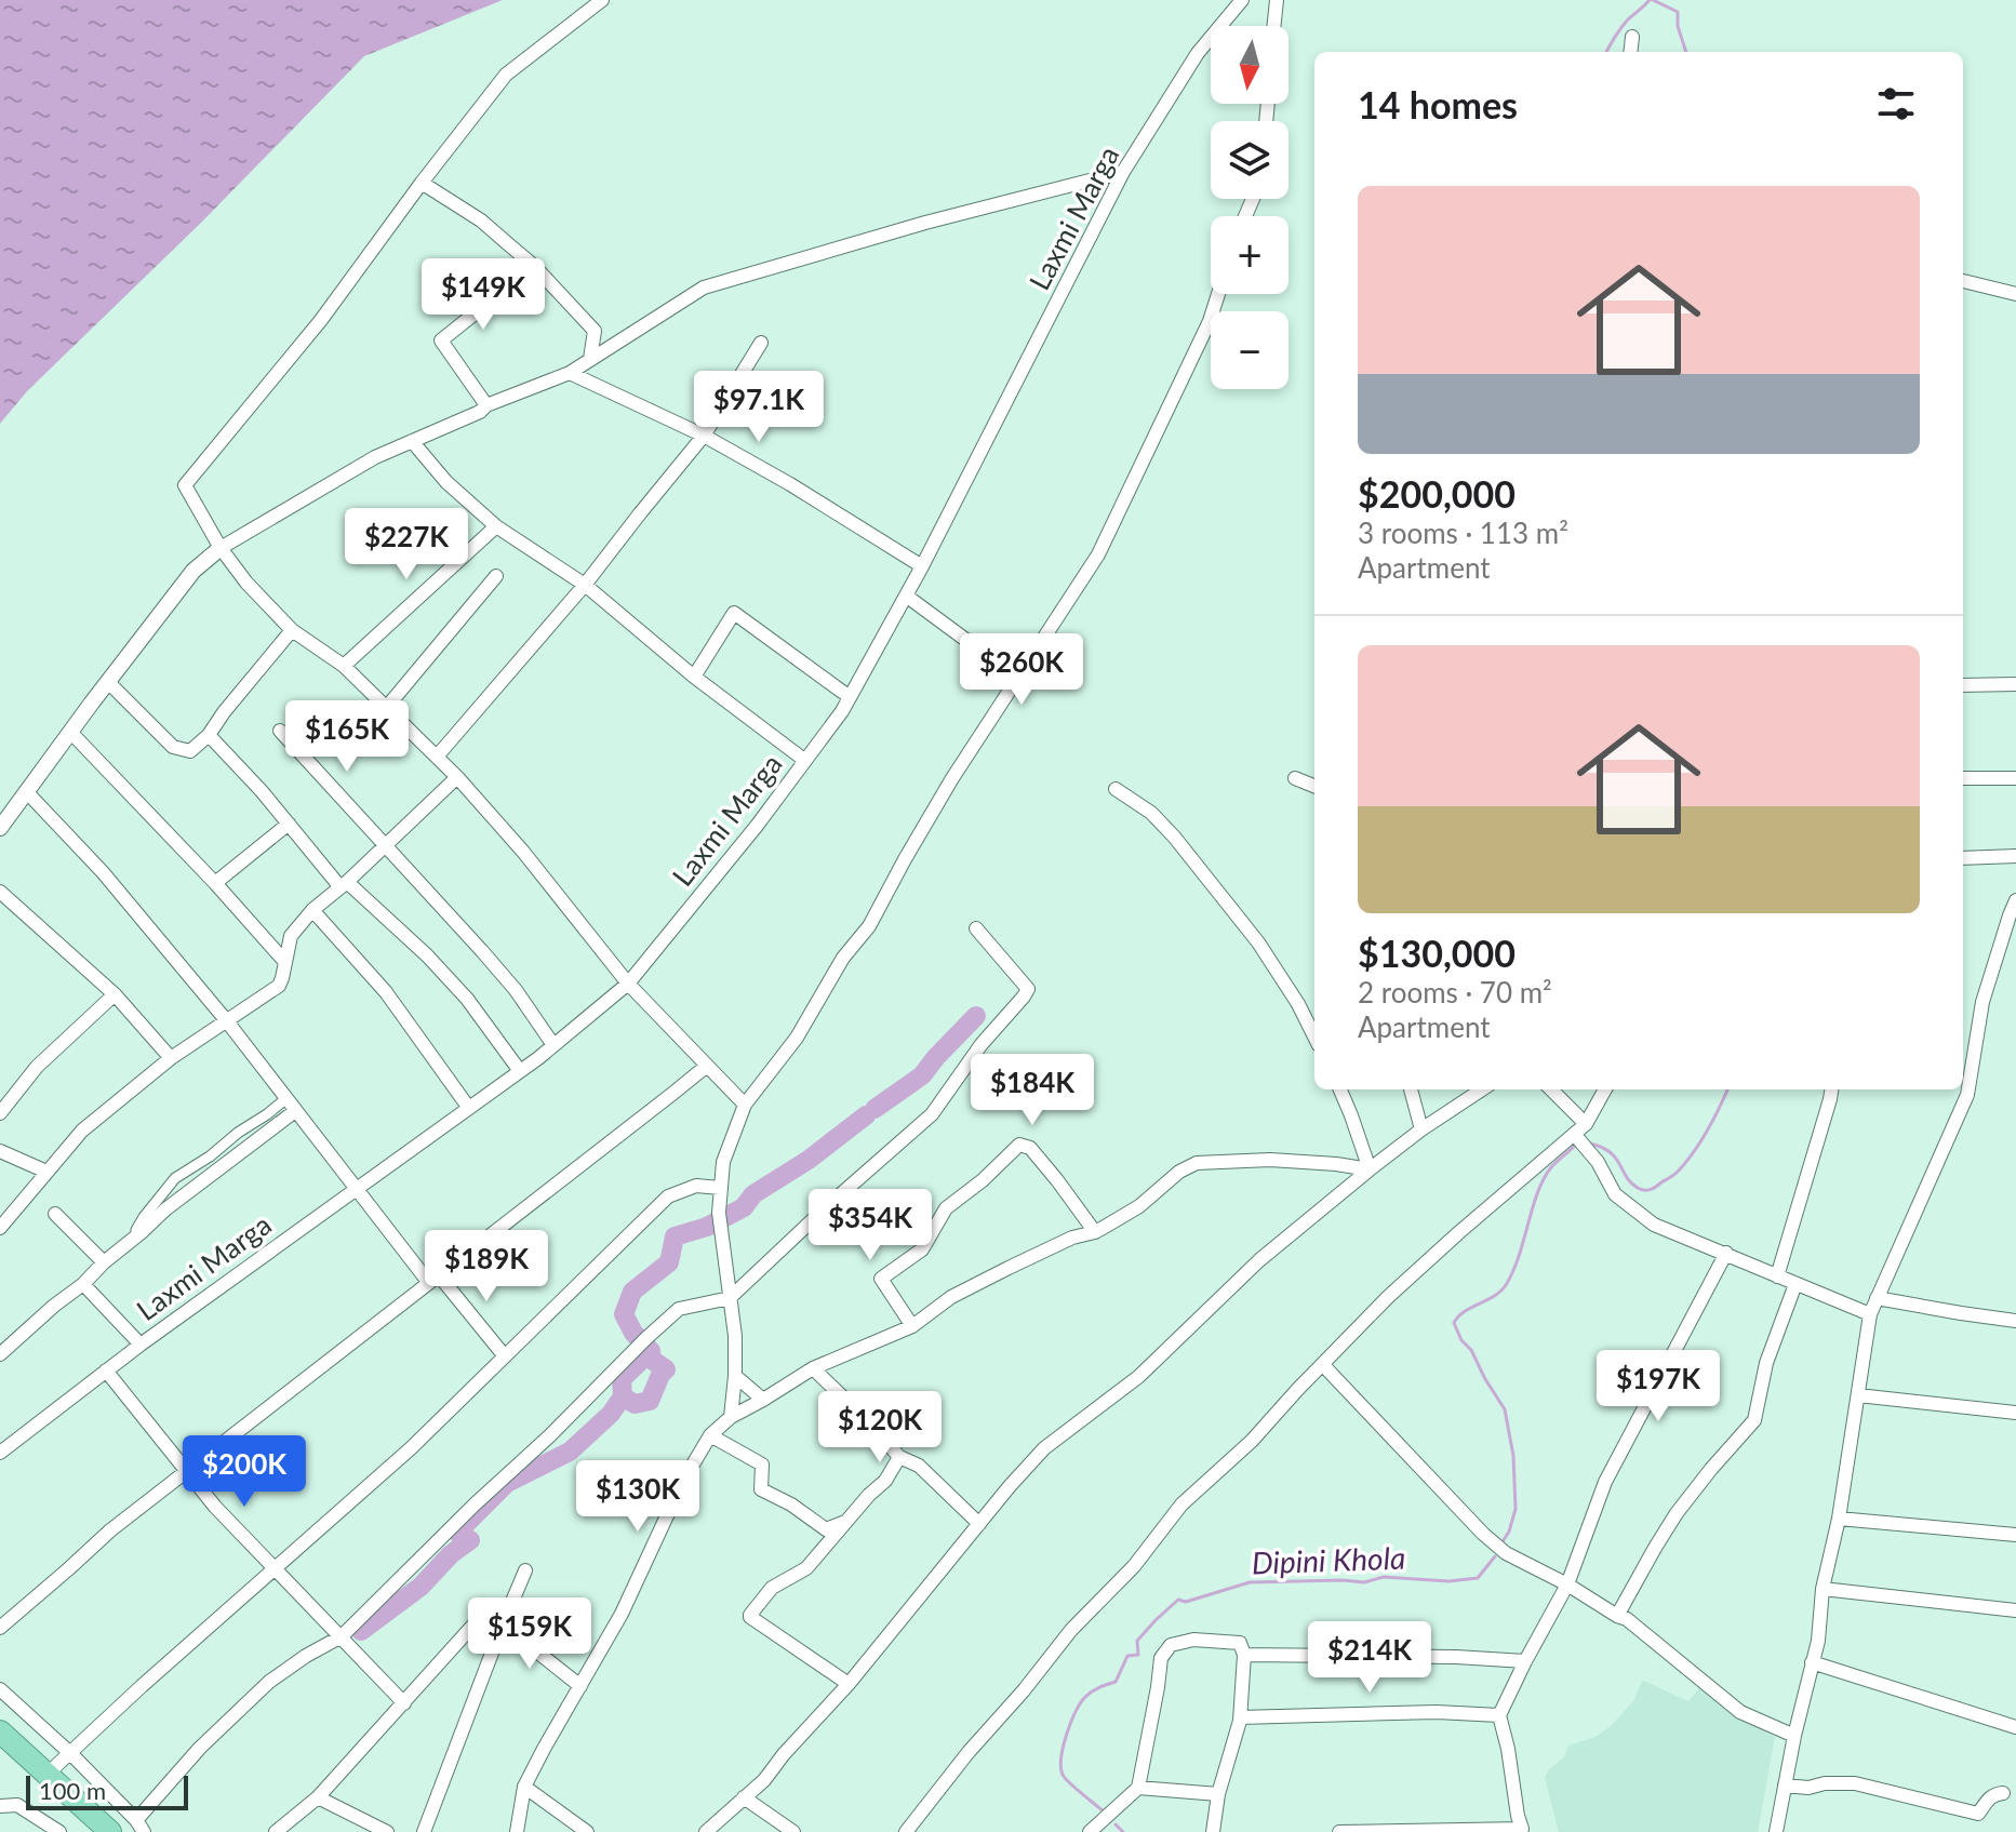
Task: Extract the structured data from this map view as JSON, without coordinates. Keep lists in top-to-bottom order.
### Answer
{
  "streets": {
    "street": ["Laxmi Marga"]
  },
  "water": ["Dipini Khola"],
  "scale_bar": "100 m",
  "north": "bottom",
  "page": {
    "map_buttons": ["+", "−"],
    "heading": "14 homes",
    "list": [
      {
        "name": "$200,000",
        "note": "3 rooms · 113 m² · Apartment"
      },
      {
        "name": "$130,000",
        "note": "2 rooms · 70 m² · Apartment"
      }
    ],
    "price": [
      "$149K",
      "$97.1K",
      "$227K",
      "$260K",
      "$165K",
      "$184K",
      "$354K",
      "$189K",
      "$197K",
      "$120K",
      "$200K",
      "$130K",
      "$159K",
      "$214K"
    ],
    "scale": "100 m"
  }
}
